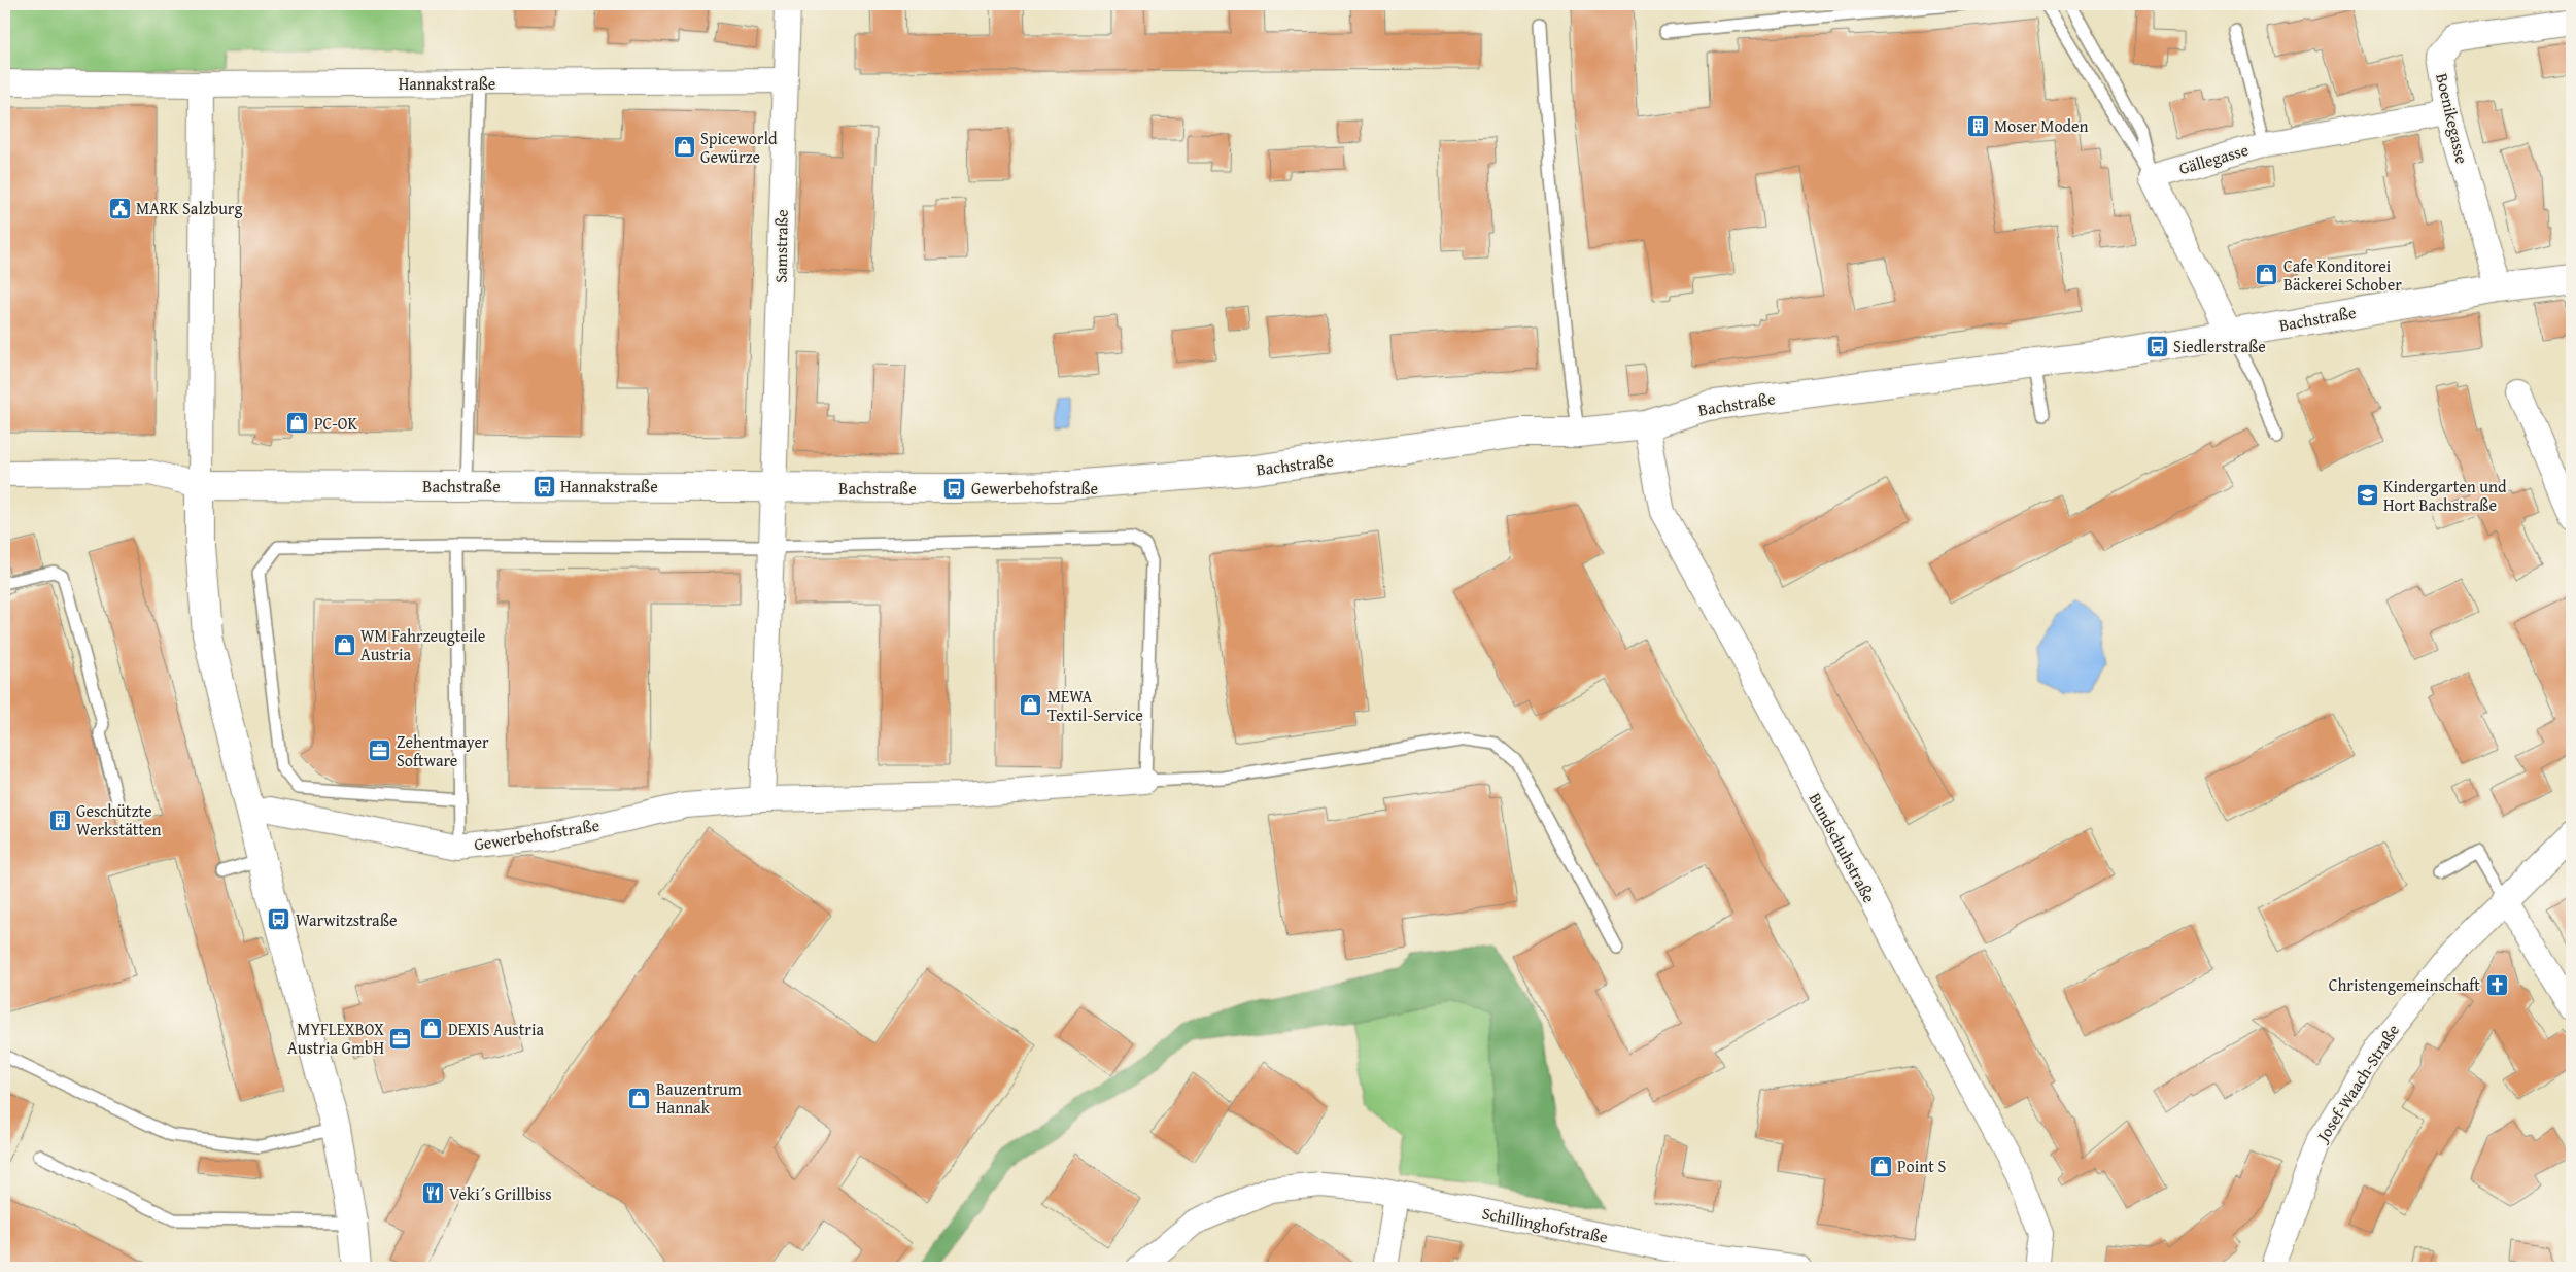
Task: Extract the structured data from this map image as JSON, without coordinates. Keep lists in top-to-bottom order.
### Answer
{
  "streets": {
    "street": [
      "Hannakstraße",
      "Boenikegasse",
      "Gällegasse",
      "Samstraße",
      "Bachstraße",
      "Gewerbehofstraße",
      "Bundschuhstraße",
      "Josef-Waach-Straße",
      "Schillinghofstraße"
    ]
  },
  "crossings": [
    ["Hannakstraße", "Samstraße"],
    ["Boenikegasse", "Gällegasse"],
    ["Boenikegasse", "Bachstraße"],
    ["Samstraße", "Bachstraße"],
    ["Bachstraße", "Bundschuhstraße"]
  ],
  "places": {
    "building": ["Moser Moden", "Geschützte Werkstätten"],
    "shop": [
      "Spiceworld Gewürze",
      "Cafe Konditorei Bäckerei Schober",
      "PC-OK",
      "WM Fahrzeugteile Austria",
      "MEWA Textil-Service",
      "DEXIS Austria",
      "Bauzentrum Hannak",
      "Point S"
    ],
    "public building": ["MARK Salzburg"],
    "bus stop": [
      "Siedlerstraße",
      "Hannakstraße",
      "Gewerbehofstraße",
      "Warwitzstraße"
    ],
    "school or university": ["Kindergarten und Hort Bachstraße"],
    "office": ["Zehentmayer Software", "MYFLEXBOX Austria GmbH"],
    "church": ["Christengemeinschaft"],
    "restaurant": ["Veki´s Grillbiss"]
  }
}
